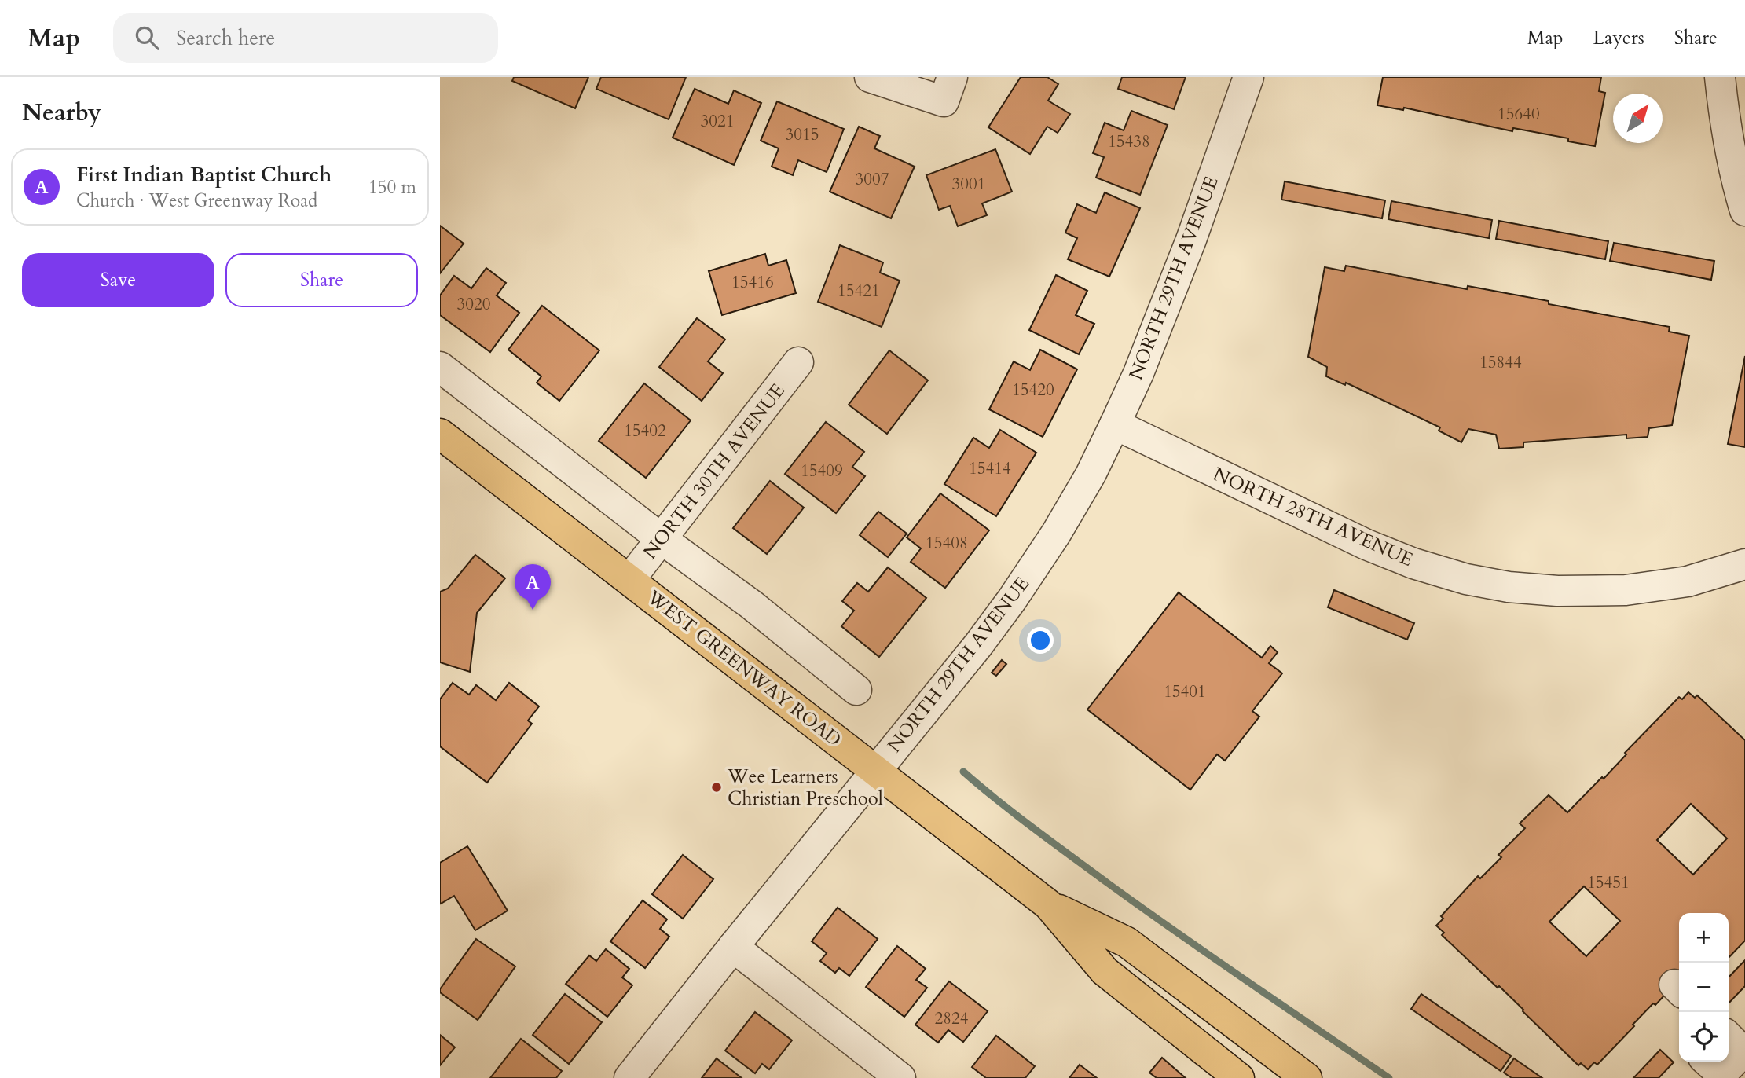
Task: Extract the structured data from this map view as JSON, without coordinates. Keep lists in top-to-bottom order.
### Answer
{
  "streets": {
    "main road": ["WEST GREENWAY ROAD"],
    "street": ["NORTH 29TH AVENUE", "NORTH 30TH AVENUE", "NORTH 28TH AVENUE"]
  },
  "crossings": [
    ["NORTH 29TH AVENUE", "NORTH 28TH AVENUE"],
    ["NORTH 29TH AVENUE", "WEST GREENWAY ROAD"],
    ["NORTH 30TH AVENUE", "WEST GREENWAY ROAD"]
  ],
  "places": ["Wee Learners Christian Preschool"],
  "house_numbers": [
    "15640",
    "3021",
    "3015",
    "15438",
    "3007",
    "3001",
    "15416",
    "15421",
    "3020",
    "15844",
    "15420",
    "15402",
    "15414",
    "15409",
    "15408",
    "15401",
    "15451",
    "2824"
  ],
  "north": "top right",
  "page": {
    "header": "Map",
    "search": "Search here",
    "nav": ["Map", "Layers", "Share"],
    "heading": "Nearby",
    "list": [
      {
        "mark": "A",
        "name": "First Indian Baptist Church",
        "note": "Church · West Greenway Road",
        "value": "150 m"
      }
    ],
    "buttons": ["Save", "Share"],
    "pins": "A",
    "map_buttons": ["+", "−"]
  }
}
